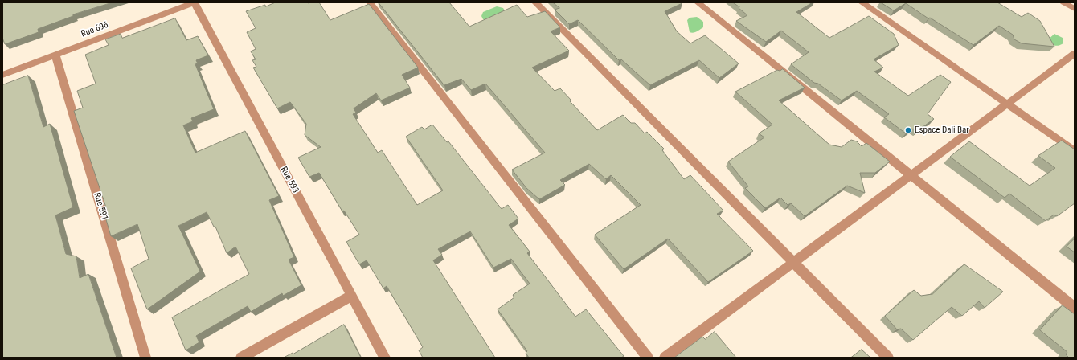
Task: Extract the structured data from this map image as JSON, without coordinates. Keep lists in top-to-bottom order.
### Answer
{
  "streets": {
    "street": ["Rue 696", "Rue 593", "Rue 591"]
  },
  "crossings": [
    ["Rue 696", "Rue 593"],
    ["Rue 696", "Rue 591"]
  ],
  "places": ["Espace Dali Bar"]
}
